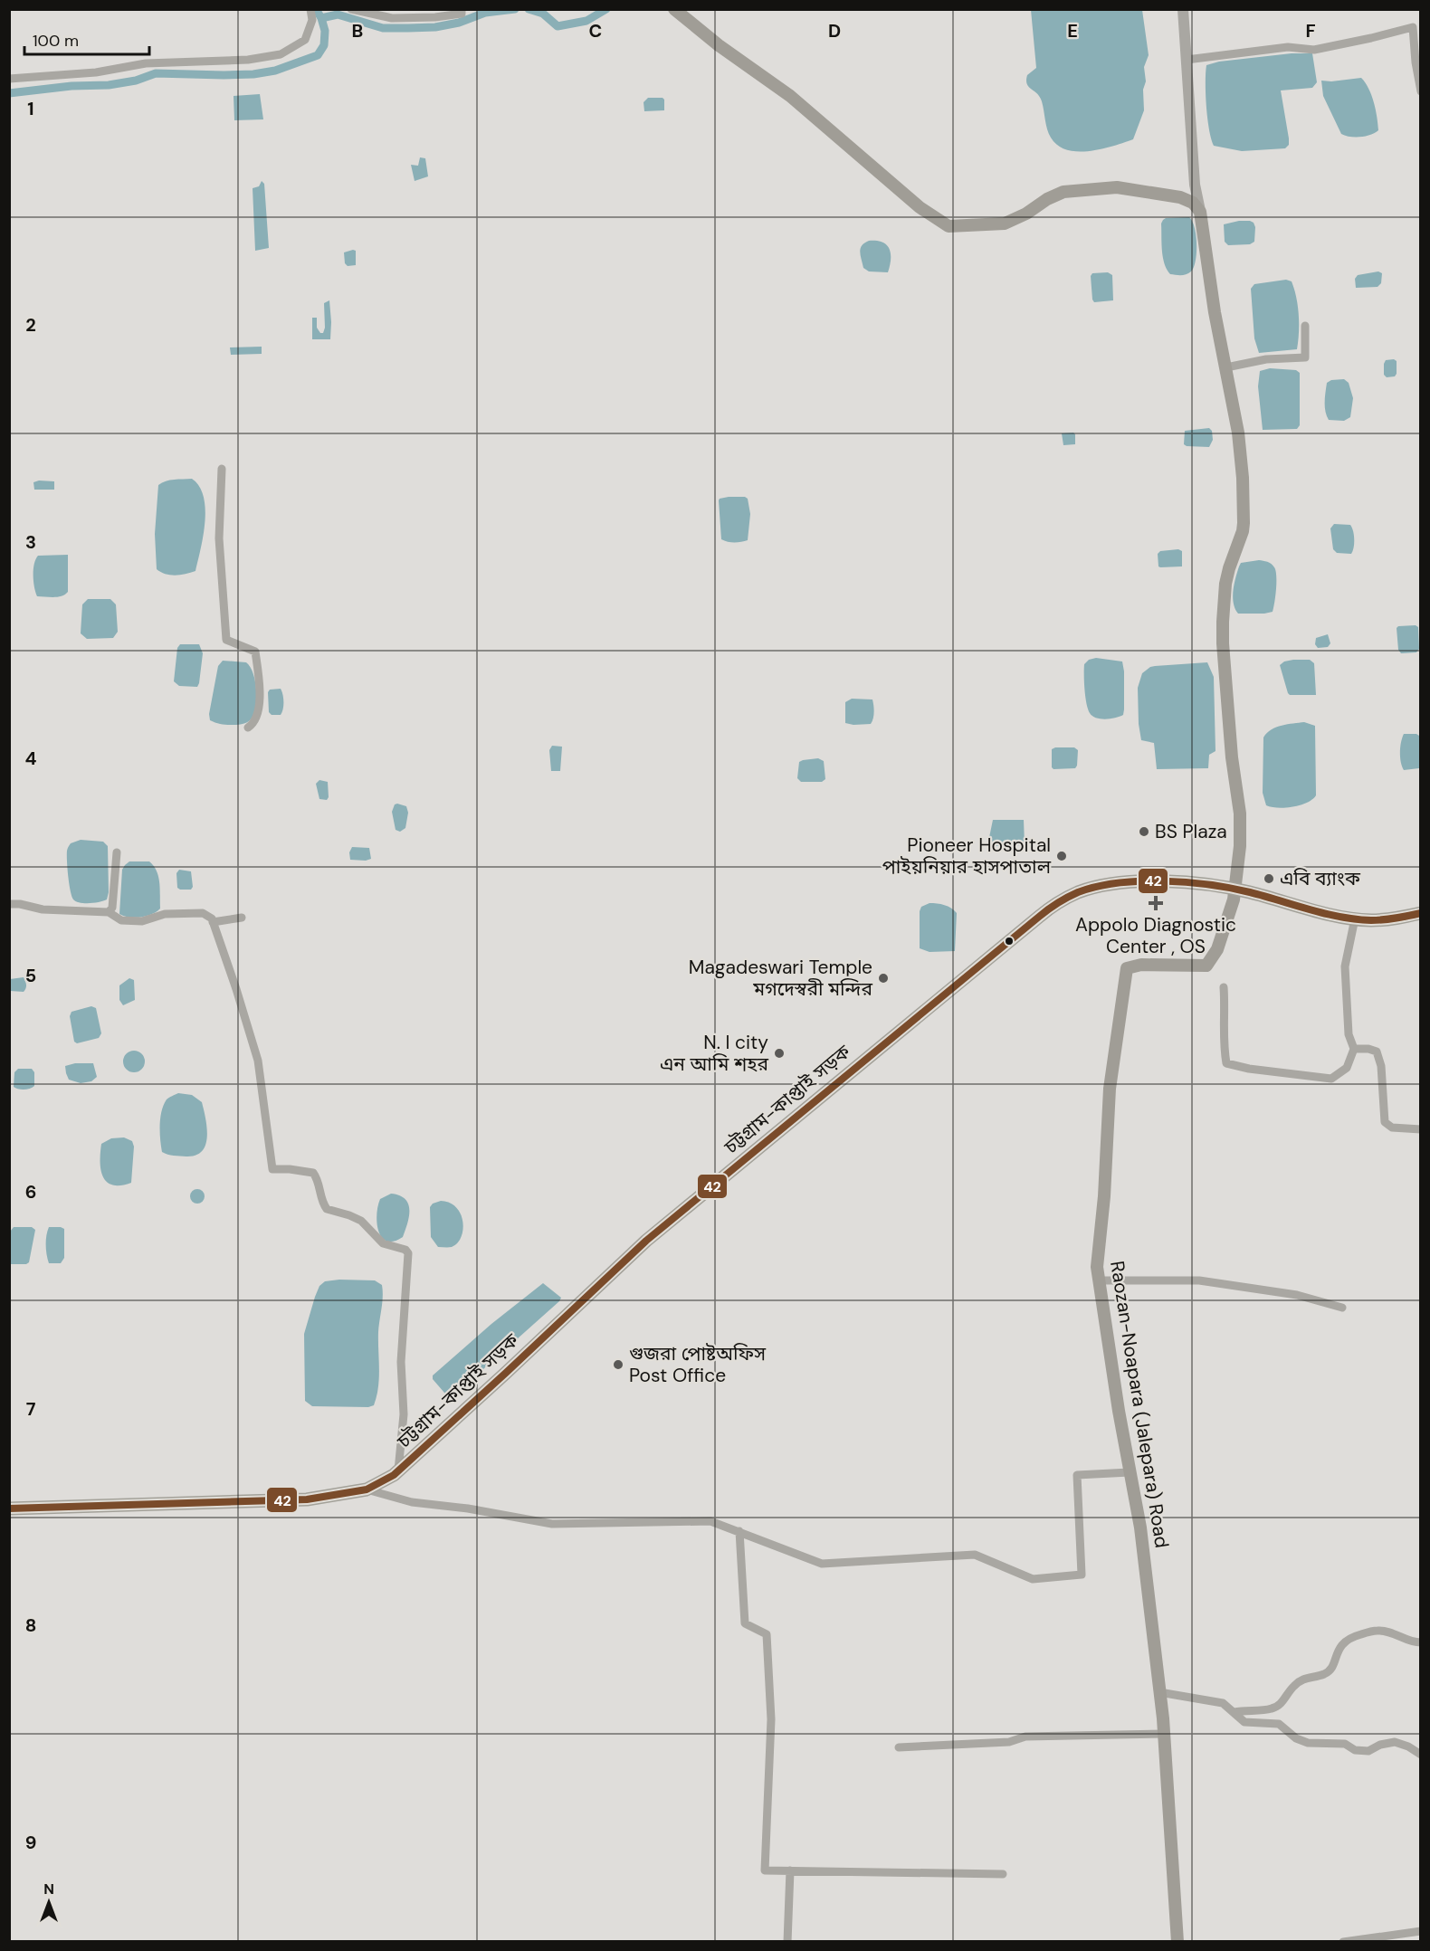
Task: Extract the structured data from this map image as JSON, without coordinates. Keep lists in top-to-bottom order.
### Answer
{
  "streets": {
    "main road": ["চট্টগ্রাম-কাপ্তাই সড়ক", "Raozan-Noapara (Jalepara) Road"]
  },
  "crossings": [
    ["চট্টগ্রাম-কাপ্তাই সড়ক", "Raozan-Noapara (Jalepara) Road"]
  ],
  "places": {
    "other": [
      "BS Plaza",
      "Pioneer Hospital পাইয়নিয়ার হাসপাতাল",
      "এবি ব্যাংক",
      "Magadeswari Temple মগদেস্বরী মন্দির",
      "N. I city এন আমি শহর",
      "গুজরা পোষ্টঅফিস Post Office"
    ],
    "health": ["Appolo Diagnostic Center , OS"]
  },
  "lines": ["transit line 42"],
  "scale_bar": "100 m",
  "north": "top",
  "grid": {
    "columns": [
      "B",
      "C",
      "D",
      "E",
      "F"
    ],
    "rows": [
      "1",
      "2",
      "3",
      "4",
      "5",
      "6",
      "7",
      "8",
      "9"
    ]
  }
}
